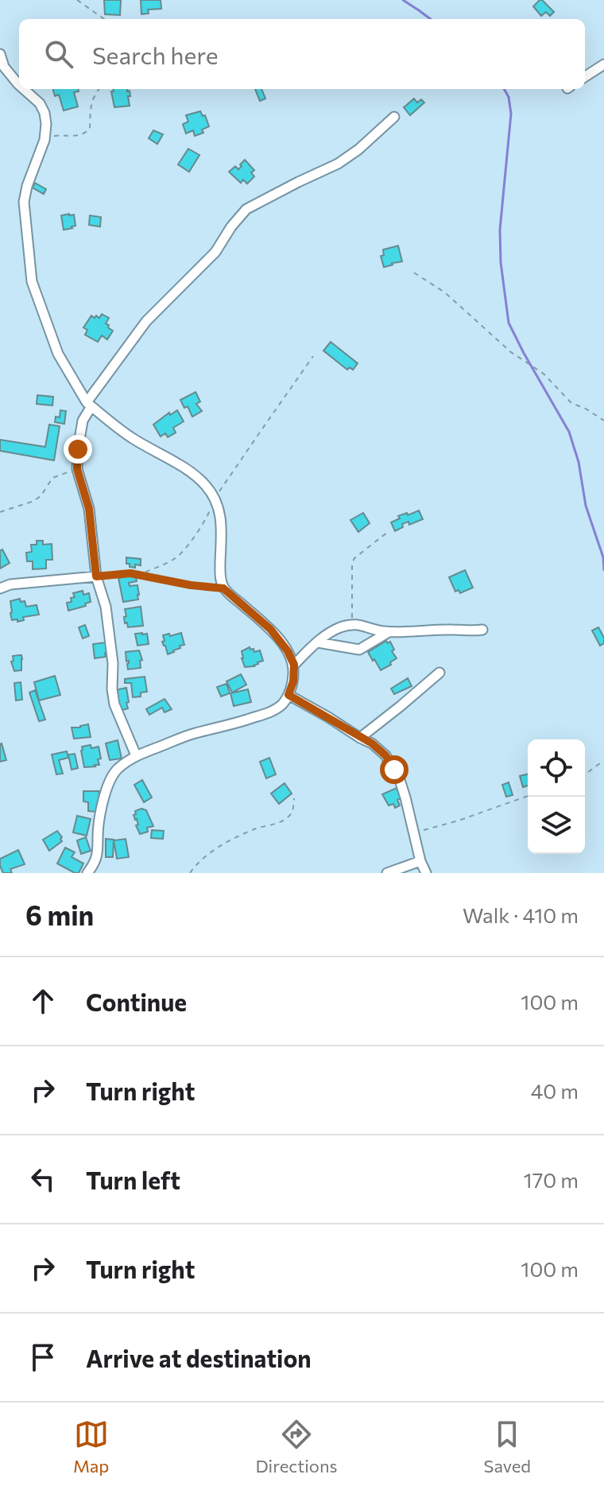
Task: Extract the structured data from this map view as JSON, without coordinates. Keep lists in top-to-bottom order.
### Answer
{
  "page": {
    "search": "Search here",
    "heading": ["6 min", "Walk · 410 m"],
    "list": [
      ["Continue", "100 m"],
      ["Turn right", "40 m"],
      ["Turn left", "170 m"],
      ["Turn right", "100 m"],
      "Arrive at destination"
    ],
    "nav": ["Map", "Directions", "Saved"]
  }
}
